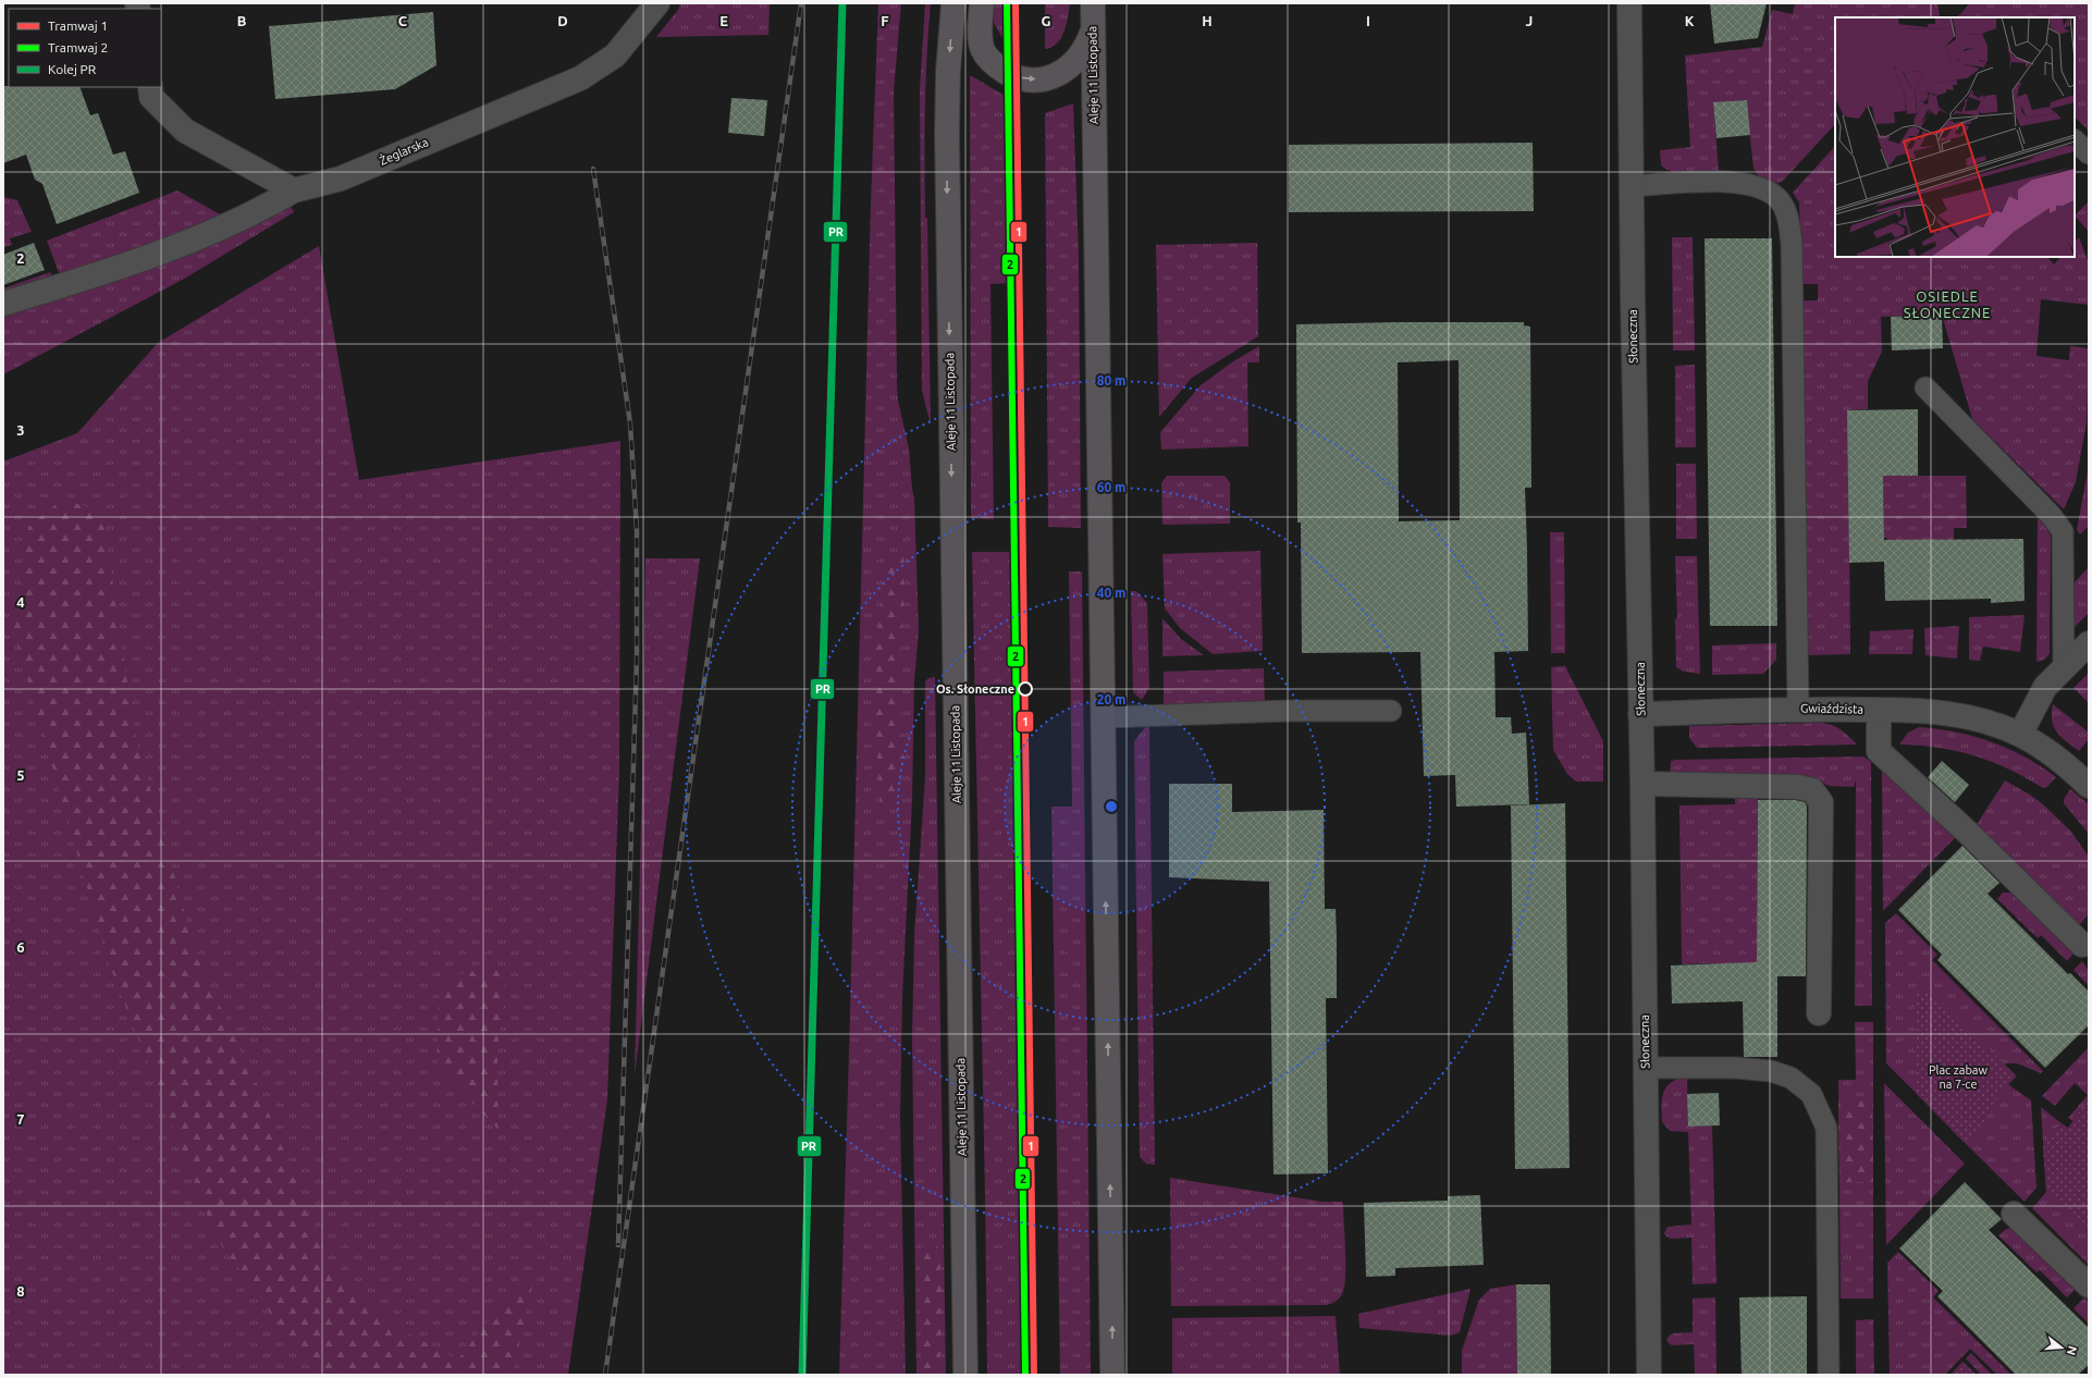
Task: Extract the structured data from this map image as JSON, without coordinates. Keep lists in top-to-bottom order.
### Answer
{
  "streets": {
    "main road": ["Aleje 11 Listopada"],
    "street": ["Żeglarska", "Słoneczna", "Gwiaździsta"]
  },
  "crossings": [
    ["Słoneczna", "Gwiaździsta"]
  ],
  "districts": ["OSIEDLE SŁONECZNE"],
  "parks": ["Plac zabaw na 7-ce"],
  "places": ["Os. Słoneczne"],
  "lines": ["tram line 1", "tram line 2", "rail line PR"],
  "legend": ["Tramwaj 1", "Tramwaj 2", "Kolej PR"],
  "north": "right",
  "grid": {
    "columns": [
      "B",
      "C",
      "D",
      "E",
      "F",
      "G",
      "H",
      "I",
      "J",
      "K"
    ],
    "rows": [
      "2",
      "3",
      "4",
      "5",
      "6",
      "7",
      "8"
    ]
  },
  "rings": [
    "80 m",
    "60 m",
    "40 m",
    "20 m"
  ]
}
